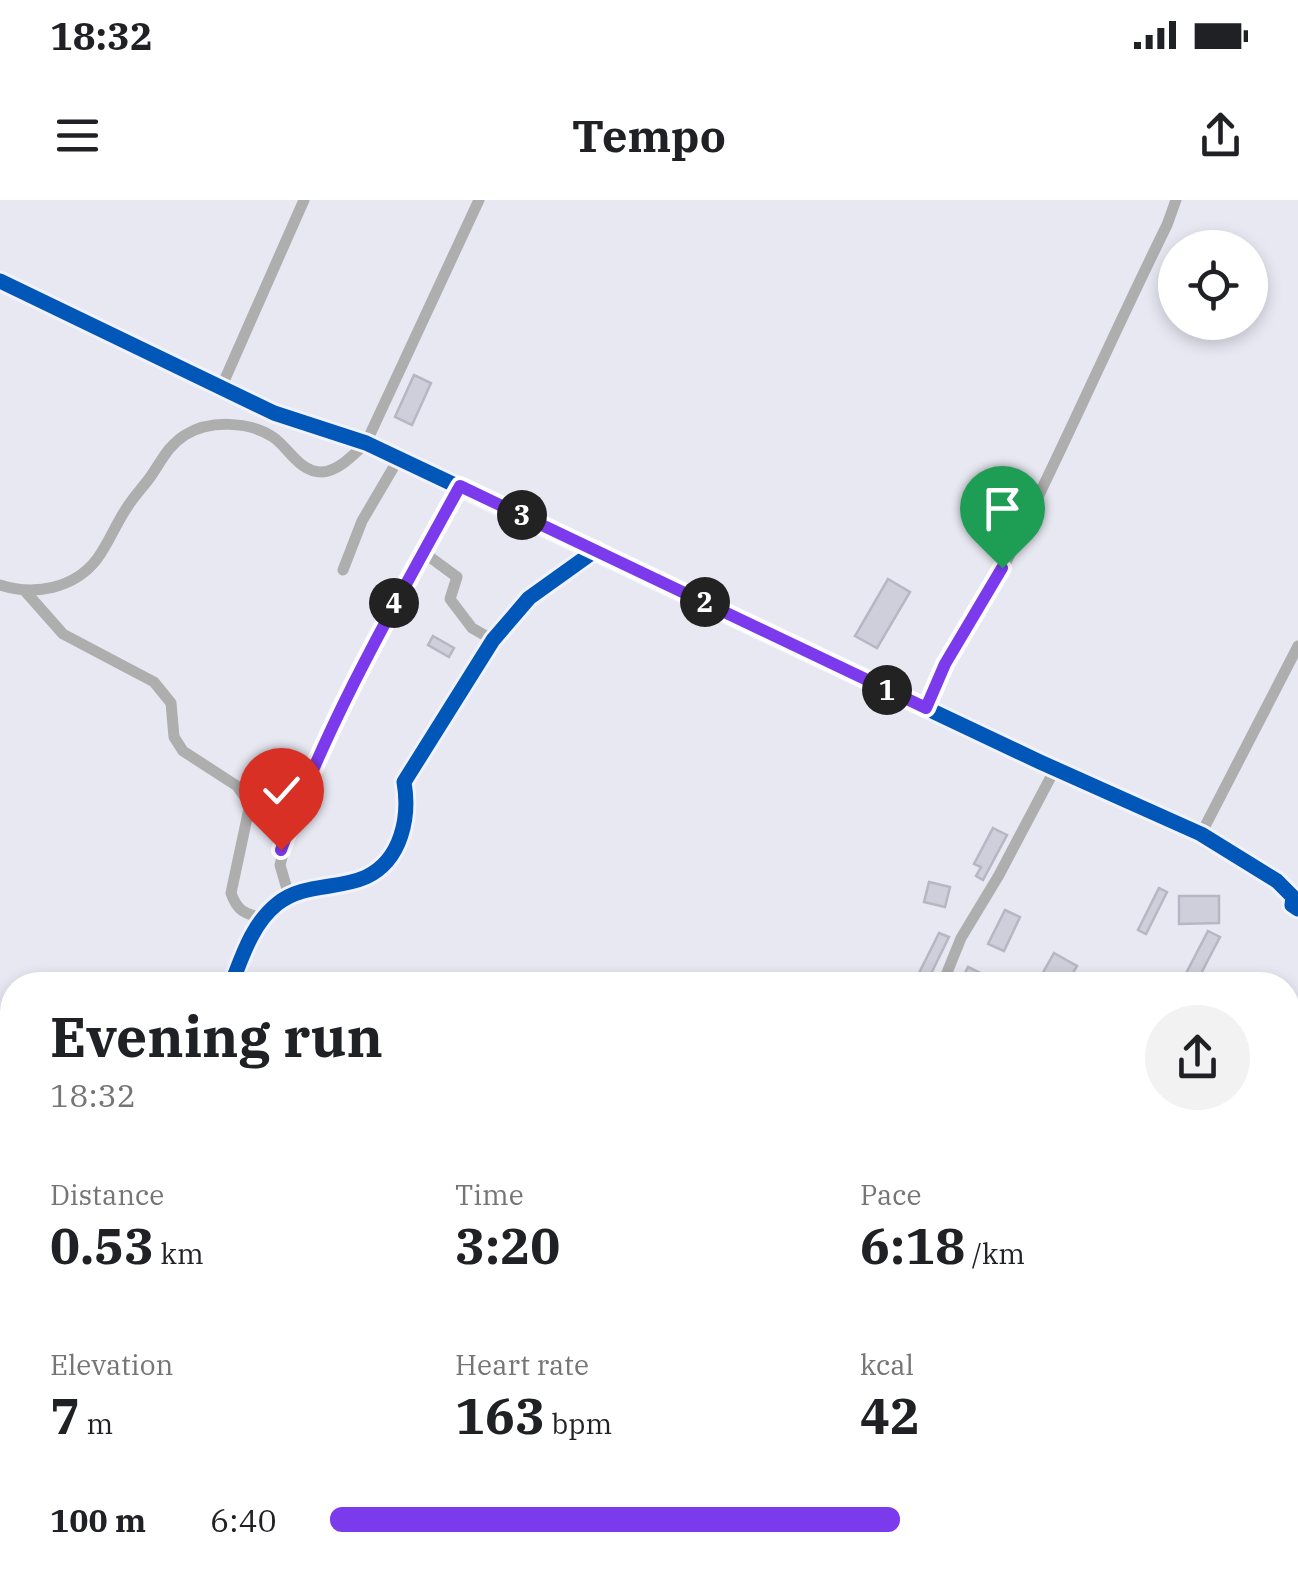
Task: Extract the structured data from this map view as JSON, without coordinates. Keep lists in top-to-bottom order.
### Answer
{
  "page": {
    "status": "18:32",
    "header": "Tempo",
    "pins": [
      "3",
      "2",
      "4",
      "1"
    ],
    "heading": ["Evening run", "18:32"],
    "stats": [
      ["Distance", "0.53 km"],
      ["Time", "3:20"],
      ["Pace", "6:18 /km"],
      ["Elevation", "7 m"],
      ["Heart rate", "163 bpm"],
      ["kcal", "42"]
    ],
    "list": [
      {
        "name": "100 m",
        "note": "6:40"
      }
    ]
  }
}
